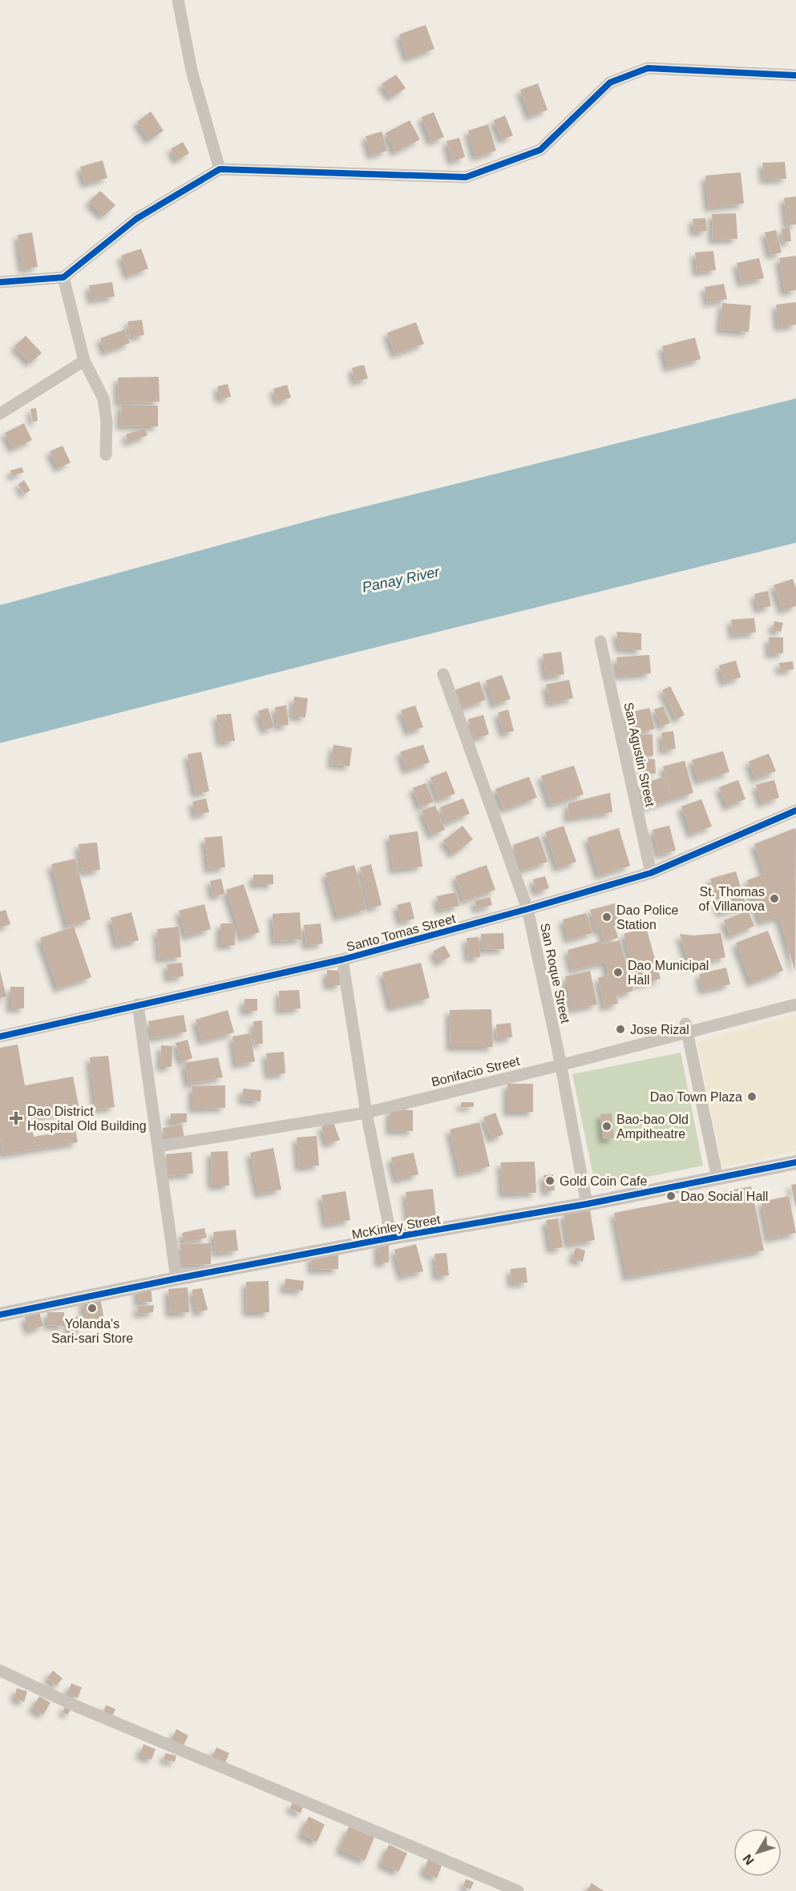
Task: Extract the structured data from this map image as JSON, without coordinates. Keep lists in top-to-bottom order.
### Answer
{
  "streets": {
    "street": [
      "San Agustin Street",
      "Santo Tomas Street",
      "San Roque Street",
      "Bonifacio Street",
      "McKinley Street"
    ]
  },
  "crossings": [
    ["San Agustin Street", "Santo Tomas Street"],
    ["Santo Tomas Street", "San Roque Street"],
    ["San Roque Street", "Bonifacio Street"],
    ["San Roque Street", "McKinley Street"]
  ],
  "water": ["Panay River"],
  "places": {
    "other": [
      "St. Thomas of Villanova",
      "Dao Police Station",
      "Dao Municipal Hall",
      "Jose Rizal",
      "Dao Town Plaza",
      "Bao-bao Old Ampitheatre",
      "Gold Coin Cafe",
      "Dao Social Hall",
      "Yolanda's Sari-sari Store"
    ],
    "health": ["Dao District Hospital Old Building"]
  },
  "north": "bottom left"
}
